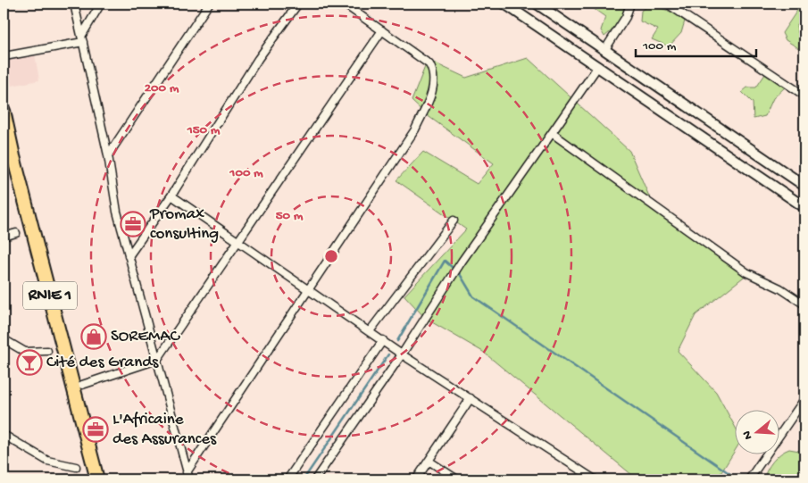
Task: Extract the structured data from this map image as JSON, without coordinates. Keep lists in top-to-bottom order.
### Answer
{
  "streets": {
    "highway": ["RNIE 1"]
  },
  "places": {
    "office": ["Promax consulting", "L'Africaine des Assurances"],
    "shop": ["SOREMAC"],
    "bar": ["Cité des Grands"]
  },
  "scale_bar": "100 m",
  "north": "left",
  "rings": [
    "200 m",
    "150 m",
    "100 m",
    "50 m"
  ]
}
